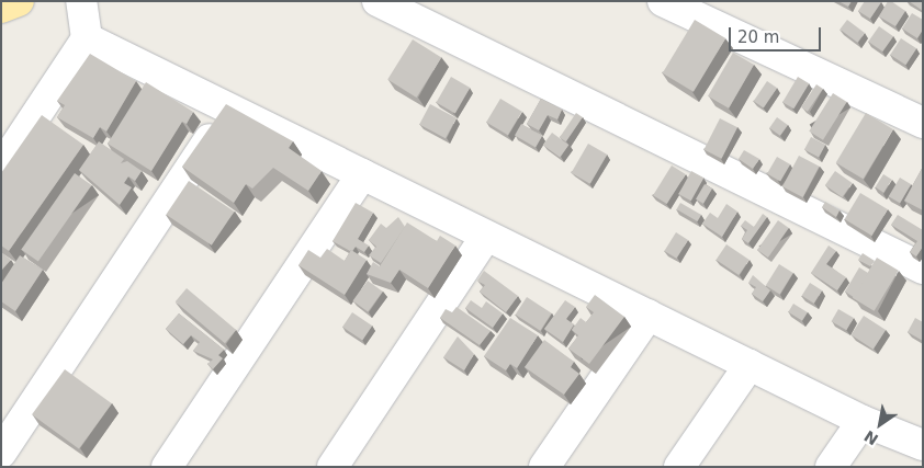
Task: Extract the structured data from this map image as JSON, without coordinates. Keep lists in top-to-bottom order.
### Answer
{
  "scale_bar": "20 m",
  "north": "bottom left"
}
